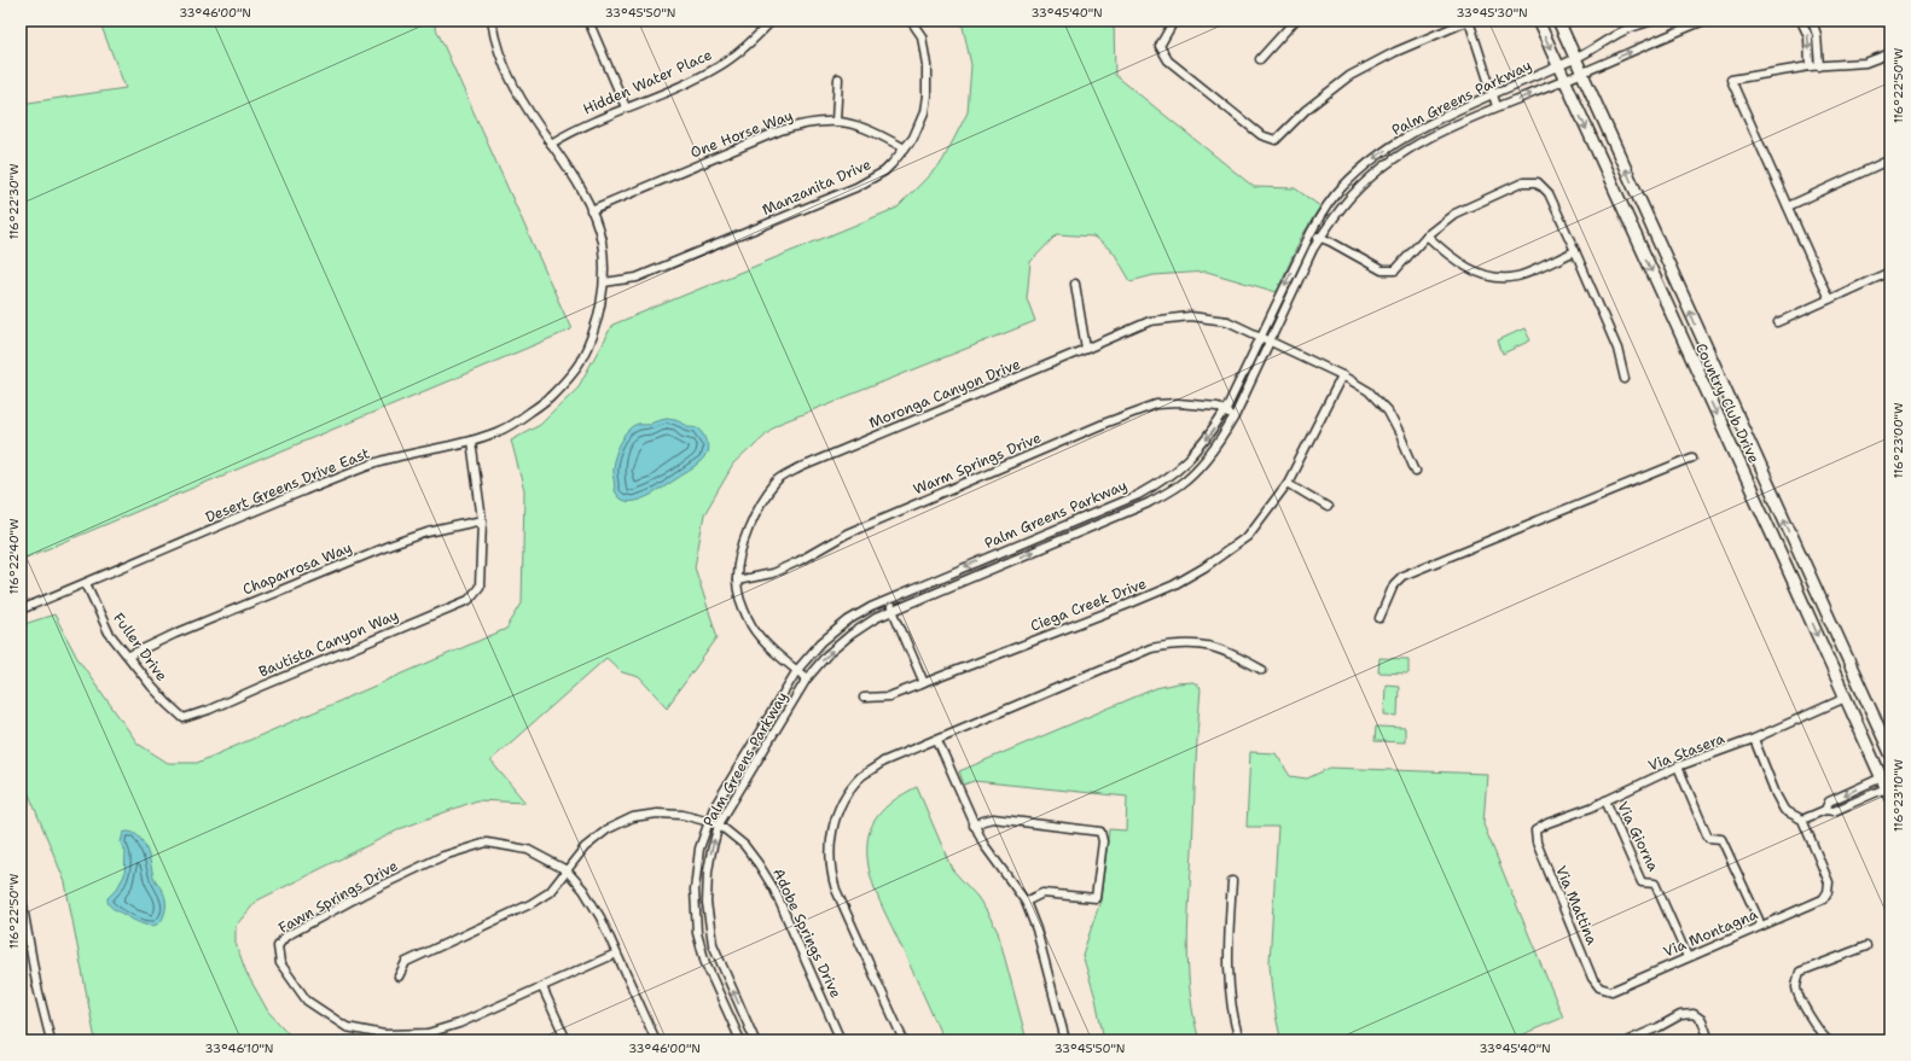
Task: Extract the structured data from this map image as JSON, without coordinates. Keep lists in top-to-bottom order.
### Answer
{
  "streets": {
    "main road": ["Country Club Drive"],
    "street": [
      "Hidden Water Place",
      "Palm Greens Parkway",
      "One Horse Way",
      "Manzanita Drive",
      "Moronga Canyon Drive",
      "Warm Springs Drive",
      "Desert Greens Drive East",
      "Chaparrosa Way",
      "Ciega Creek Drive",
      "Bautista Canyon Way",
      "Fuller Drive",
      "Via Stasera",
      "Via Giorna",
      "Fawn Springs Drive",
      "Via Mattina",
      "Adobe Springs Drive",
      "Via Montagna"
    ]
  },
  "crossings": [
    ["Hidden Water Place", "Desert Greens Drive East"],
    ["Palm Greens Parkway", "Moronga Canyon Drive"],
    ["Palm Greens Parkway", "Country Club Drive"],
    ["Palm Greens Parkway", "Warm Springs Drive"],
    ["Palm Greens Parkway", "Adobe Springs Drive"],
    ["One Horse Way", "Manzanita Drive"],
    ["One Horse Way", "Desert Greens Drive East"],
    ["Manzanita Drive", "Desert Greens Drive East"],
    ["Moronga Canyon Drive", "Warm Springs Drive"],
    ["Moronga Canyon Drive", "Ciega Creek Drive"],
    ["Country Club Drive", "Via Stasera"],
    ["Desert Greens Drive East", "Fuller Drive"],
    ["Chaparrosa Way", "Bautista Canyon Way"],
    ["Chaparrosa Way", "Fuller Drive"],
    ["Bautista Canyon Way", "Fuller Drive"],
    ["Via Stasera", "Via Giorna"],
    ["Via Stasera", "Via Mattina"],
    ["Via Giorna", "Via Montagna"],
    ["Fawn Springs Drive", "Adobe Springs Drive"],
    ["Via Mattina", "Via Montagna"]
  ],
  "coordinates": [
    "33°46'00\"N",
    "33°45'50\"N",
    "33°45'40\"N",
    "33°45'30\"N",
    "116°22'50\"W",
    "116°22'30\"W",
    "116°23'00\"W",
    "116°22'40\"W",
    "116°23'10\"W",
    "33°46'10\"N"
  ]
}
